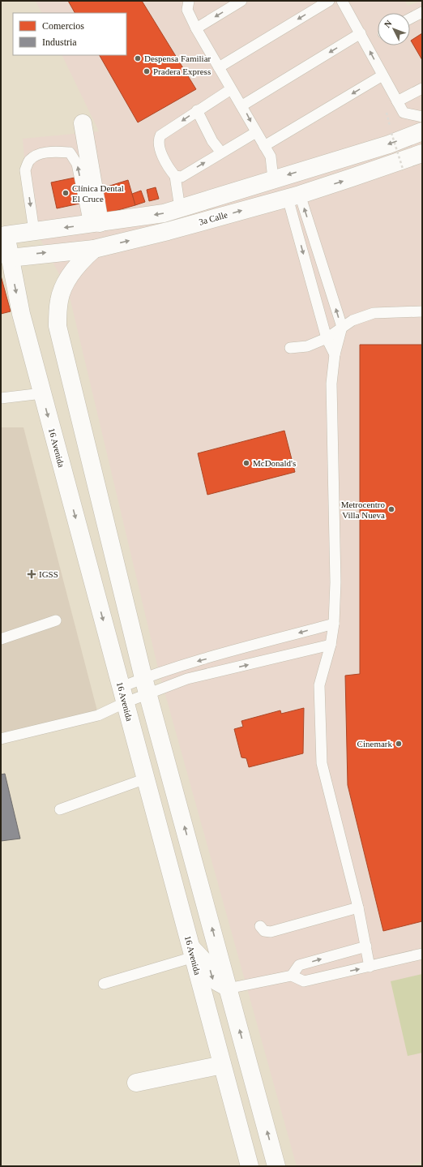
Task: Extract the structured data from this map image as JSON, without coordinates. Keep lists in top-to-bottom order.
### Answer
{
  "streets": {
    "main road": ["3a Calle", "16 Avenida"]
  },
  "crossings": [
    ["3a Calle", "16 Avenida"]
  ],
  "places": {
    "other": [
      "Despensa Familiar",
      "Pradera Express",
      "Clínica Dental El Cruce",
      "McDonald's",
      "Metrocentro Villa Nueva",
      "Cinemark"
    ],
    "health": ["IGSS"]
  },
  "legend": ["Comercios", "Industria"],
  "north": "top left"
}
